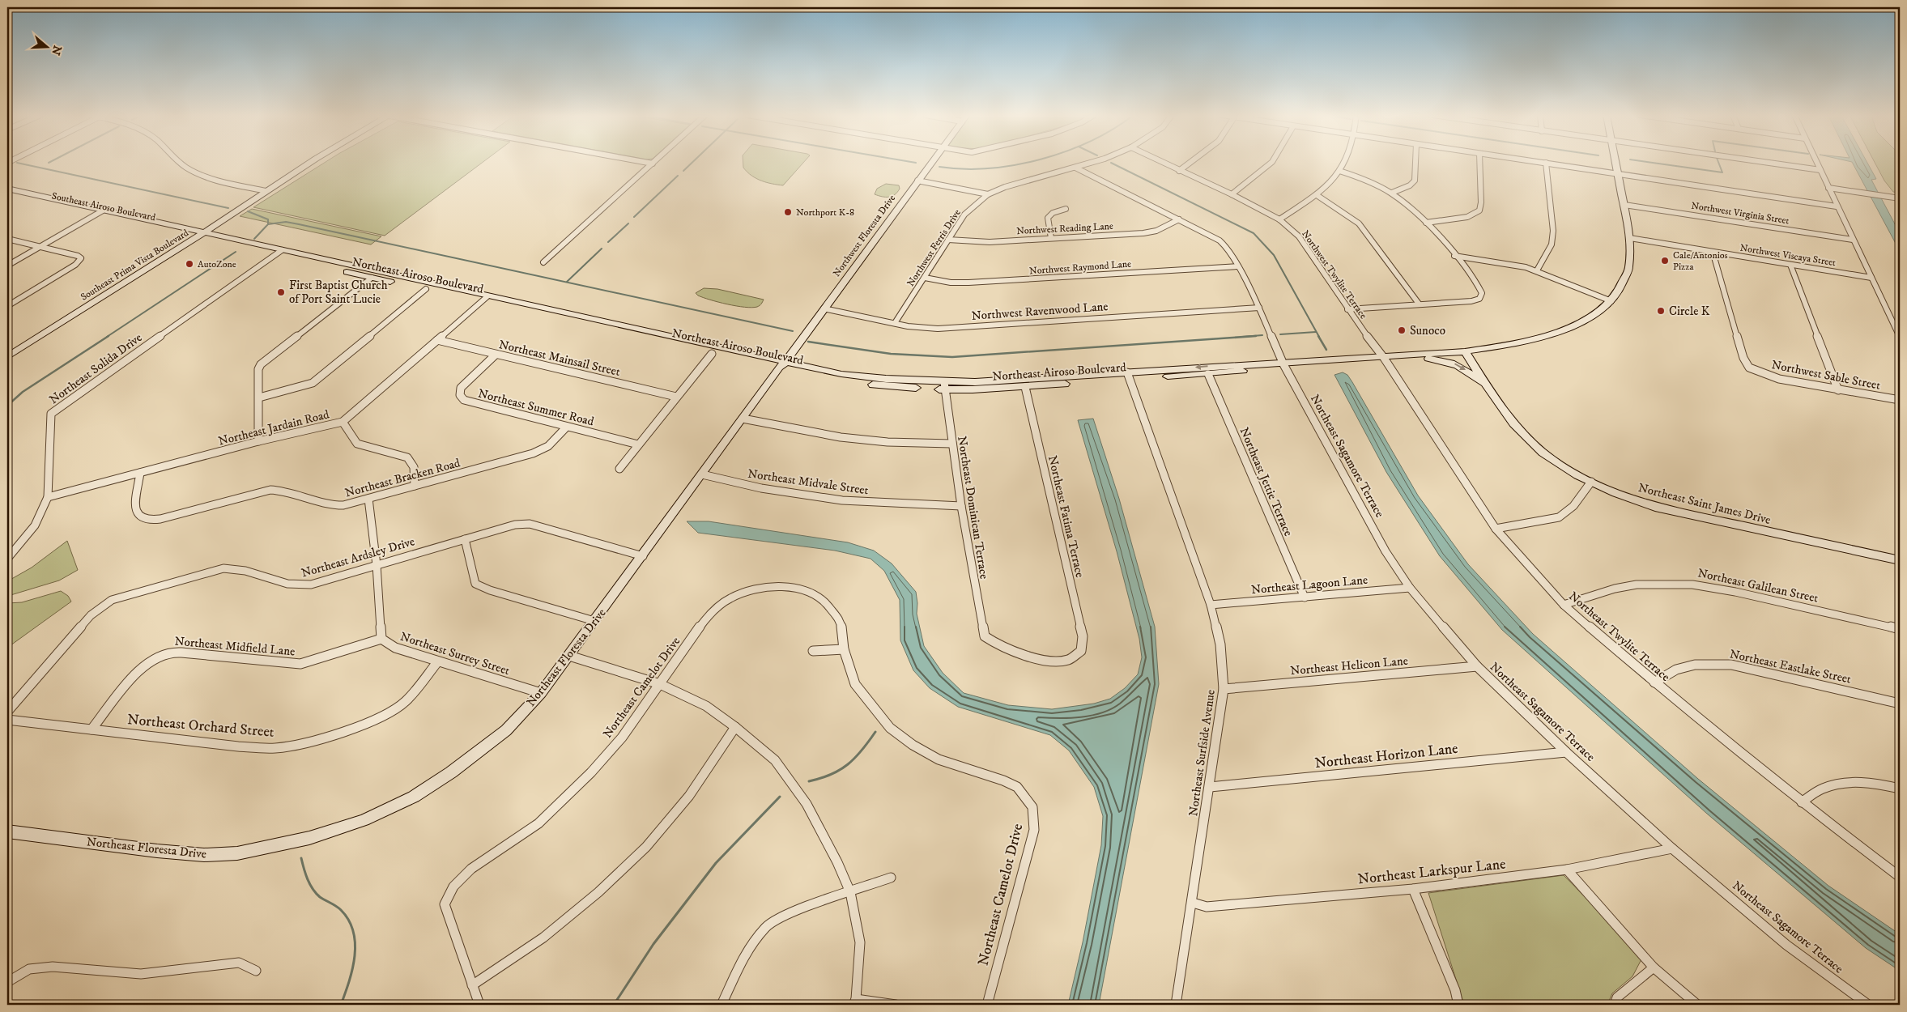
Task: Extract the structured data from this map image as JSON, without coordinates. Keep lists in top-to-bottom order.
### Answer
{
  "streets": {
    "main road": [
      "Southeast Airoso Boulevard",
      "Northwest Floresta Drive",
      "Southeast Prima Vista Boulevard",
      "Northeast Airoso Boulevard",
      "Northeast Saint James Drive",
      "Northeast Floresta Drive"
    ],
    "street": [
      "Northwest Virginia Street",
      "Northwest Reading Lane",
      "Northwest Ferris Drive",
      "Northwest Viscaya Street",
      "Northwest Raymond Lane",
      "Northwest Twylite Terrace",
      "Northwest Ravenwood Lane",
      "Northeast Mainsail Street",
      "Northeast Solida Drive",
      "Northwest Sable Street",
      "Northeast Summer Road",
      "Northeast Jardain Road",
      "Northeast Sagamore Terrace",
      "Northeast Bracken Road",
      "Northeast Midvale Street",
      "Northeast Jettie Terrace",
      "Northeast Dominican Terrace",
      "Northeast Fatima Terrace",
      "Northeast Ardsley Drive",
      "Northeast Lagoon Lane",
      "Northeast Galilean Street",
      "Northeast Twylite Terrace",
      "Northeast Midfield Lane",
      "Northeast Surrey Street",
      "Northeast Helicon Lane",
      "Northeast Eastlake Street",
      "Northeast Camelot Drive",
      "Northeast Orchard Street",
      "Northeast Surfside Avenue",
      "Northeast Horizon Lane",
      "Northeast Larkspur Lane"
    ]
  },
  "crossings": [
    ["Southeast Airoso Boulevard", "Southeast Prima Vista Boulevard"],
    ["Southeast Airoso Boulevard", "Northeast Airoso Boulevard"],
    ["Northwest Reading Lane", "Northwest Ferris Drive"],
    ["Northwest Reading Lane", "Northeast Sagamore Terrace"],
    ["Northwest Floresta Drive", "Northeast Airoso Boulevard"],
    ["Northwest Floresta Drive", "Northwest Ravenwood Lane"],
    ["Northwest Floresta Drive", "Northeast Floresta Drive"],
    ["Northwest Ferris Drive", "Northwest Raymond Lane"],
    ["Northwest Ferris Drive", "Northwest Ravenwood Lane"],
    ["Northwest Ferris Drive", "Northeast Sagamore Terrace"],
    ["Southeast Prima Vista Boulevard", "Northeast Airoso Boulevard"],
    ["Northwest Raymond Lane", "Northeast Sagamore Terrace"],
    ["Northwest Twylite Terrace", "Northeast Airoso Boulevard"],
    ["Northwest Twylite Terrace", "Northeast Twylite Terrace"],
    ["Northeast Airoso Boulevard", "Northeast Solida Drive"],
    ["Northeast Airoso Boulevard", "Northeast Jardain Road"],
    ["Northeast Airoso Boulevard", "Northeast Sagamore Terrace"],
    ["Northeast Airoso Boulevard", "Northeast Jettie Terrace"],
    ["Northeast Airoso Boulevard", "Northeast Saint James Drive"],
    ["Northeast Airoso Boulevard", "Northeast Dominican Terrace"],
    ["Northeast Airoso Boulevard", "Northeast Fatima Terrace"],
    ["Northeast Airoso Boulevard", "Northeast Twylite Terrace"],
    ["Northeast Airoso Boulevard", "Northeast Floresta Drive"],
    ["Northeast Airoso Boulevard", "Northeast Surfside Avenue"],
    ["Northwest Ravenwood Lane", "Northeast Sagamore Terrace"],
    ["Northeast Mainsail Street", "Northeast Summer Road"],
    ["Northeast Mainsail Street", "Northeast Jardain Road"],
    ["Northeast Solida Drive", "Northeast Jardain Road"],
    ["Northeast Summer Road", "Northeast Bracken Road"],
    ["Northeast Jardain Road", "Northeast Bracken Road"],
    ["Northeast Sagamore Terrace", "Northeast Lagoon Lane"],
    ["Northeast Sagamore Terrace", "Northeast Helicon Lane"],
    ["Northeast Sagamore Terrace", "Northeast Horizon Lane"],
    ["Northeast Sagamore Terrace", "Northeast Larkspur Lane"],
    ["Northeast Bracken Road", "Northeast Surrey Street"],
    ["Northeast Midvale Street", "Northeast Dominican Terrace"],
    ["Northeast Midvale Street", "Northeast Floresta Drive"],
    ["Northeast Jettie Terrace", "Northeast Lagoon Lane"],
    ["Northeast Dominican Terrace", "Northeast Fatima Terrace"],
    ["Northeast Ardsley Drive", "Northeast Surrey Street"],
    ["Northeast Ardsley Drive", "Northeast Floresta Drive"],
    ["Northeast Lagoon Lane", "Northeast Surfside Avenue"],
    ["Northeast Galilean Street", "Northeast Twylite Terrace"],
    ["Northeast Twylite Terrace", "Northeast Eastlake Street"],
    ["Northeast Midfield Lane", "Northeast Surrey Street"],
    ["Northeast Midfield Lane", "Northeast Orchard Street"],
    ["Northeast Surrey Street", "Northeast Floresta Drive"],
    ["Northeast Surrey Street", "Northeast Orchard Street"],
    ["Northeast Helicon Lane", "Northeast Surfside Avenue"],
    ["Northeast Surfside Avenue", "Northeast Horizon Lane"],
    ["Northeast Surfside Avenue", "Northeast Larkspur Lane"]
  ],
  "places": [
    "Northport K-8",
    "Cale/Antonios Pizza",
    "AutoZone",
    "First Baptist Church of Port Saint Lucie",
    "Circle K",
    "Sunoco"
  ],
  "north": "right"
}
